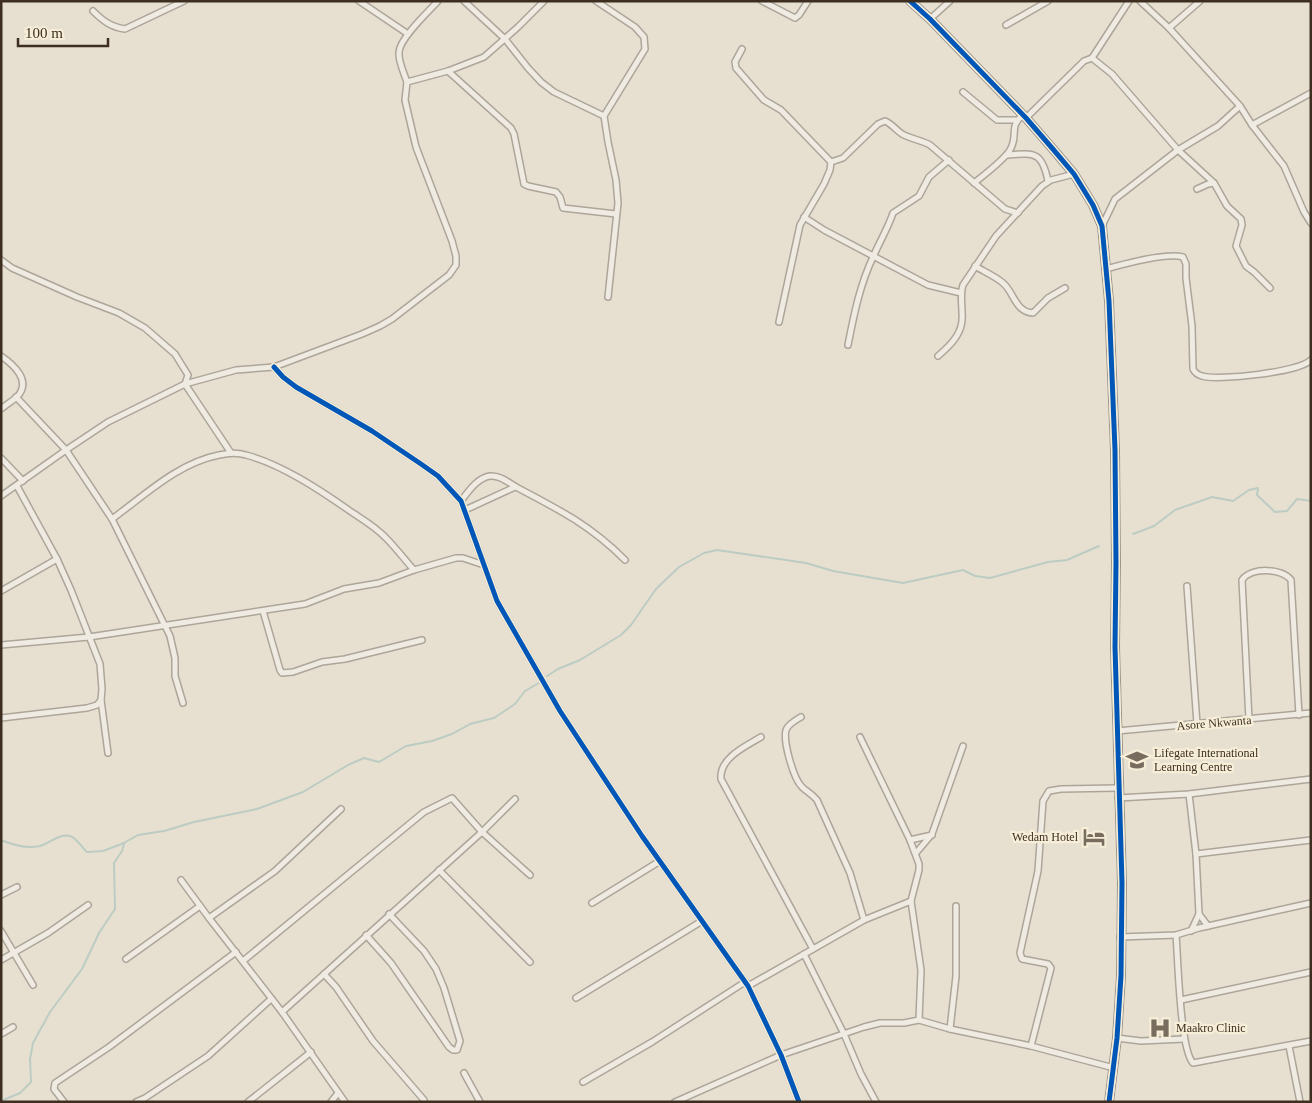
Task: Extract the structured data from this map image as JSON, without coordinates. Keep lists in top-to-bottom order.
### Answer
{
  "streets": {
    "street": ["Asore Nkwanta"]
  },
  "places": {
    "school or university": ["Lifegate International Learning Centre"],
    "hotel": ["Wedam Hotel"],
    "hospital": ["Maakro Clinic"]
  },
  "scale_bar": "100 m"
}
